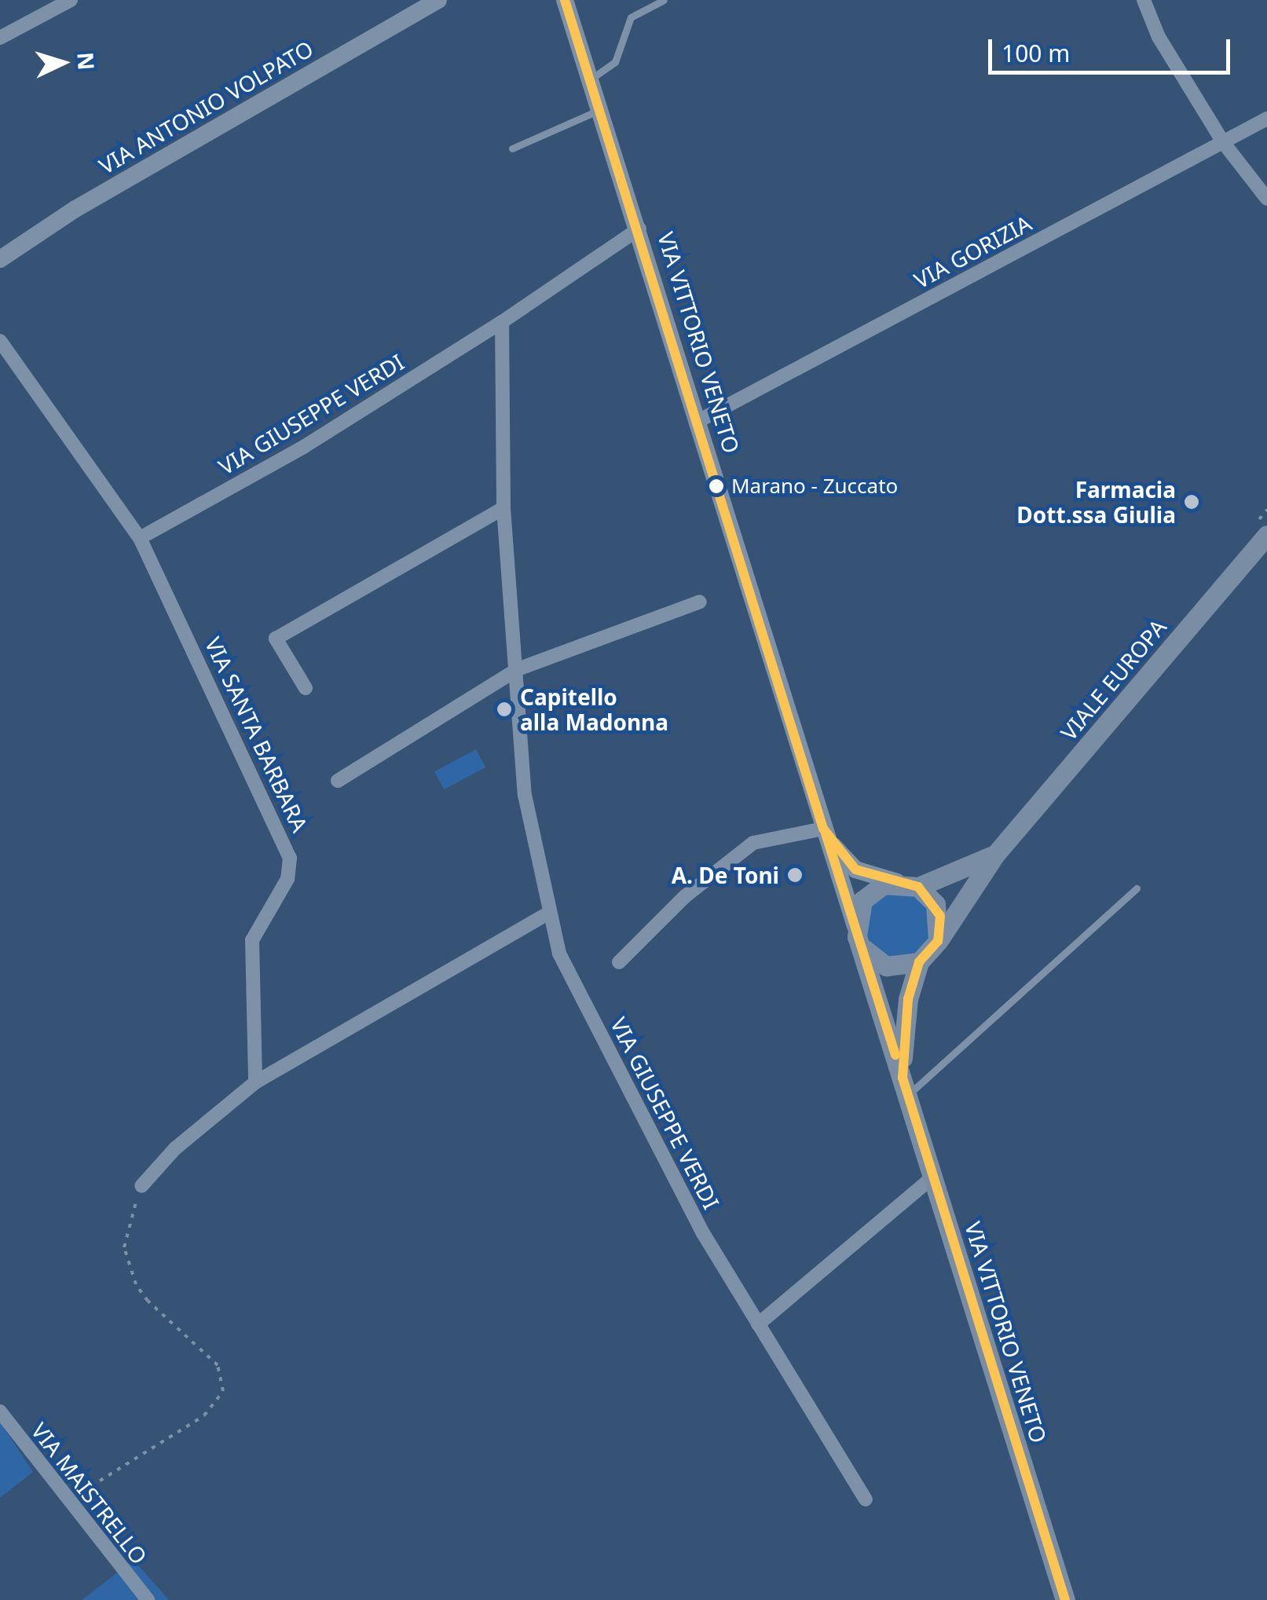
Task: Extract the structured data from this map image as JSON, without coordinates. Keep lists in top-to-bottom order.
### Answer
{
  "streets": {
    "main road": ["VIA VITTORIO VENETO", "VIALE EUROPA"],
    "street": [
      "VIA ANTONIO VOLPATO",
      "VIA GORIZIA",
      "VIA GIUSEPPE VERDI",
      "VIA SANTA BARBARA",
      "VIA MAISTRELLO"
    ]
  },
  "crossings": [
    ["VIA GORIZIA", "VIA VITTORIO VENETO"],
    ["VIA VITTORIO VENETO", "VIA GIUSEPPE VERDI"],
    ["VIA VITTORIO VENETO", "VIALE EUROPA"],
    ["VIA GIUSEPPE VERDI", "VIA SANTA BARBARA"]
  ],
  "places": [
    "Marano - Zuccato",
    "Farmacia Dott.ssa Giulia",
    "Capitello alla Madonna",
    "A. De Toni"
  ],
  "scale_bar": "100 m",
  "north": "right"
}
